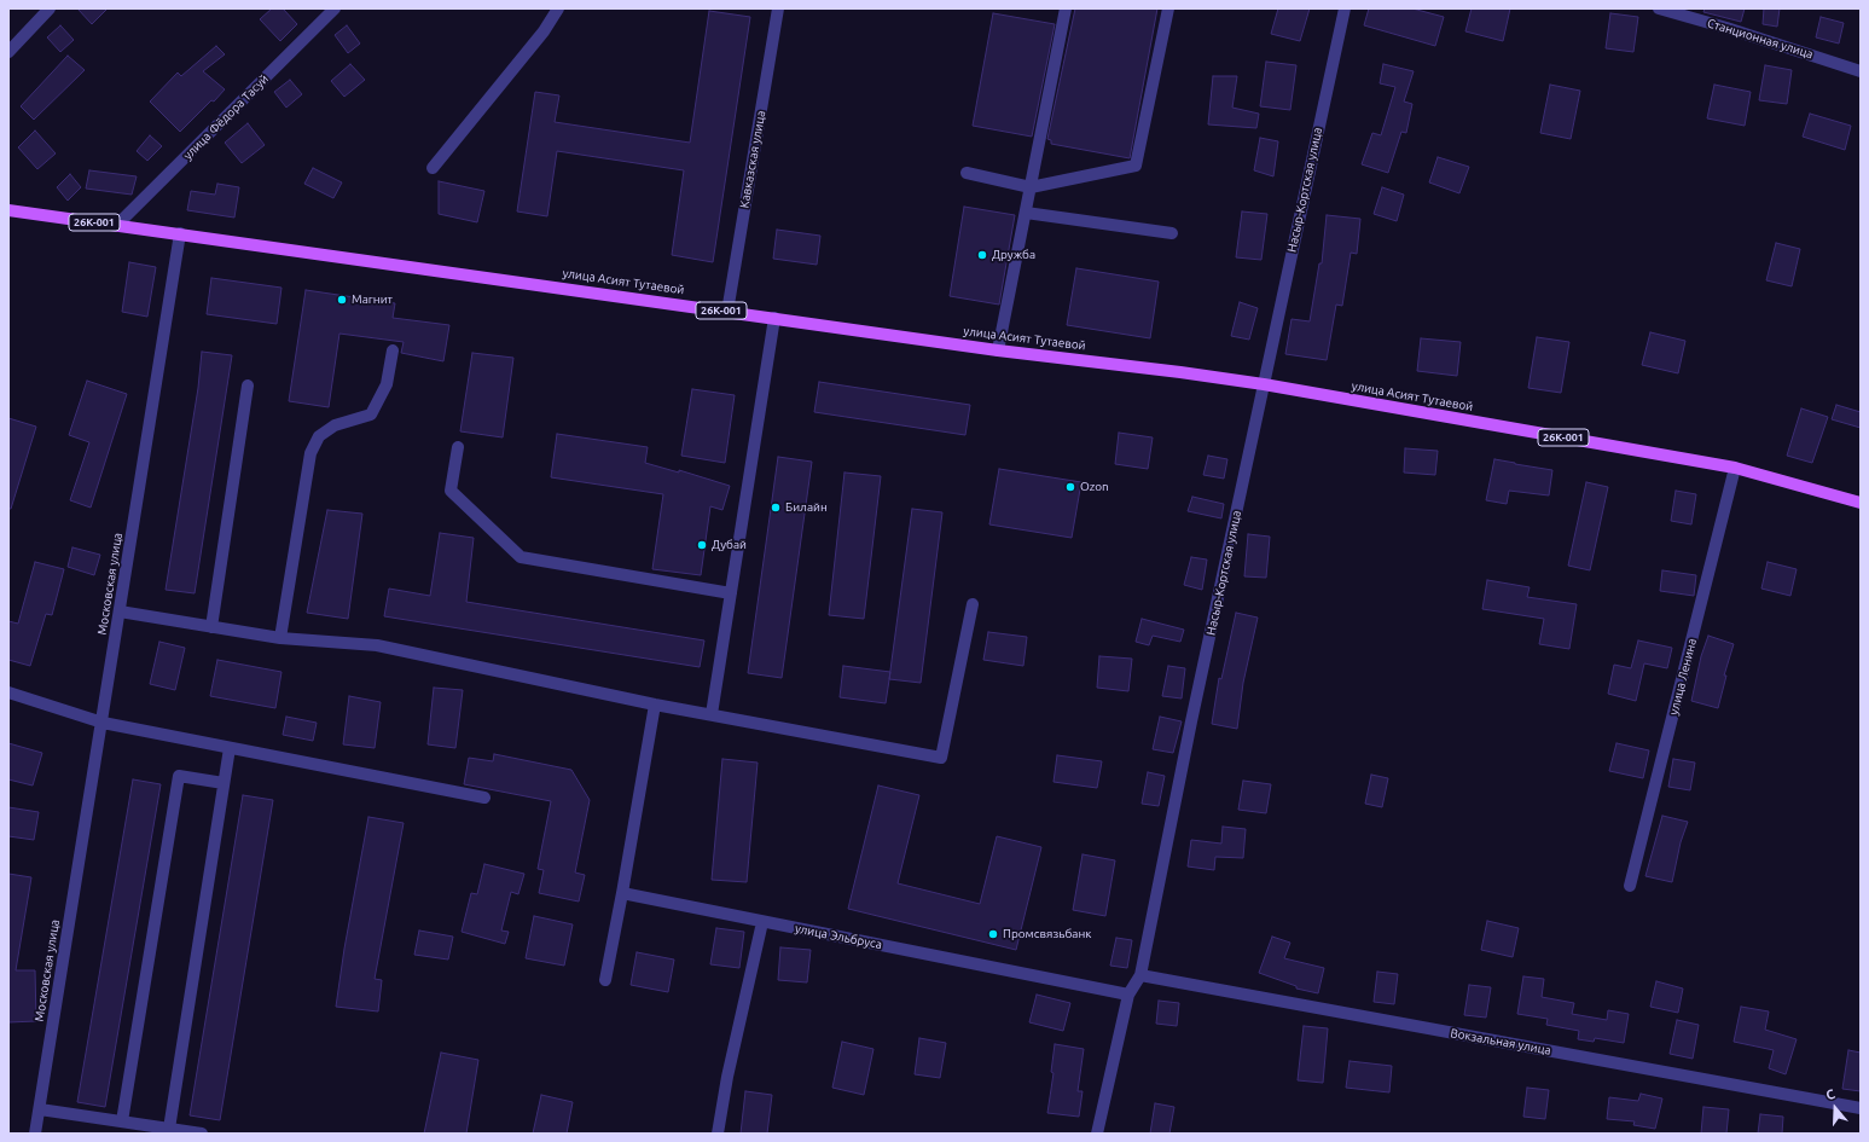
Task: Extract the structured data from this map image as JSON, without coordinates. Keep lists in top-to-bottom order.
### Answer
{
  "streets": {
    "main road": ["26К-001", "улица Асият Тутаевой"],
    "street": [
      "Станционная улица",
      "улица Фёдора Тасуй",
      "Кавказская улица",
      "Насыр-Кортская улица",
      "Московская улица",
      "улица Ленина",
      "улица Эльбруса",
      "Вокзальная улица"
    ]
  },
  "crossings": [
    ["улица Фёдора Тасуй", "26К-001"],
    ["Кавказская улица", "улица Асият Тутаевой"],
    ["Насыр-Кортская улица", "улица Асият Тутаевой"],
    ["Насыр-Кортская улица", "улица Эльбруса"],
    ["Насыр-Кортская улица", "Вокзальная улица"],
    ["26К-001", "улица Асият Тутаевой"],
    ["26К-001", "Московская улица"],
    ["улица Асият Тутаевой", "Московская улица"],
    ["улица Асият Тутаевой", "улица Ленина"]
  ],
  "places": [
    "Дружба",
    "Магнит",
    "Ozon",
    "Билайн",
    "Дубай",
    "Промсвязьбанк"
  ],
  "north": "top"
}
